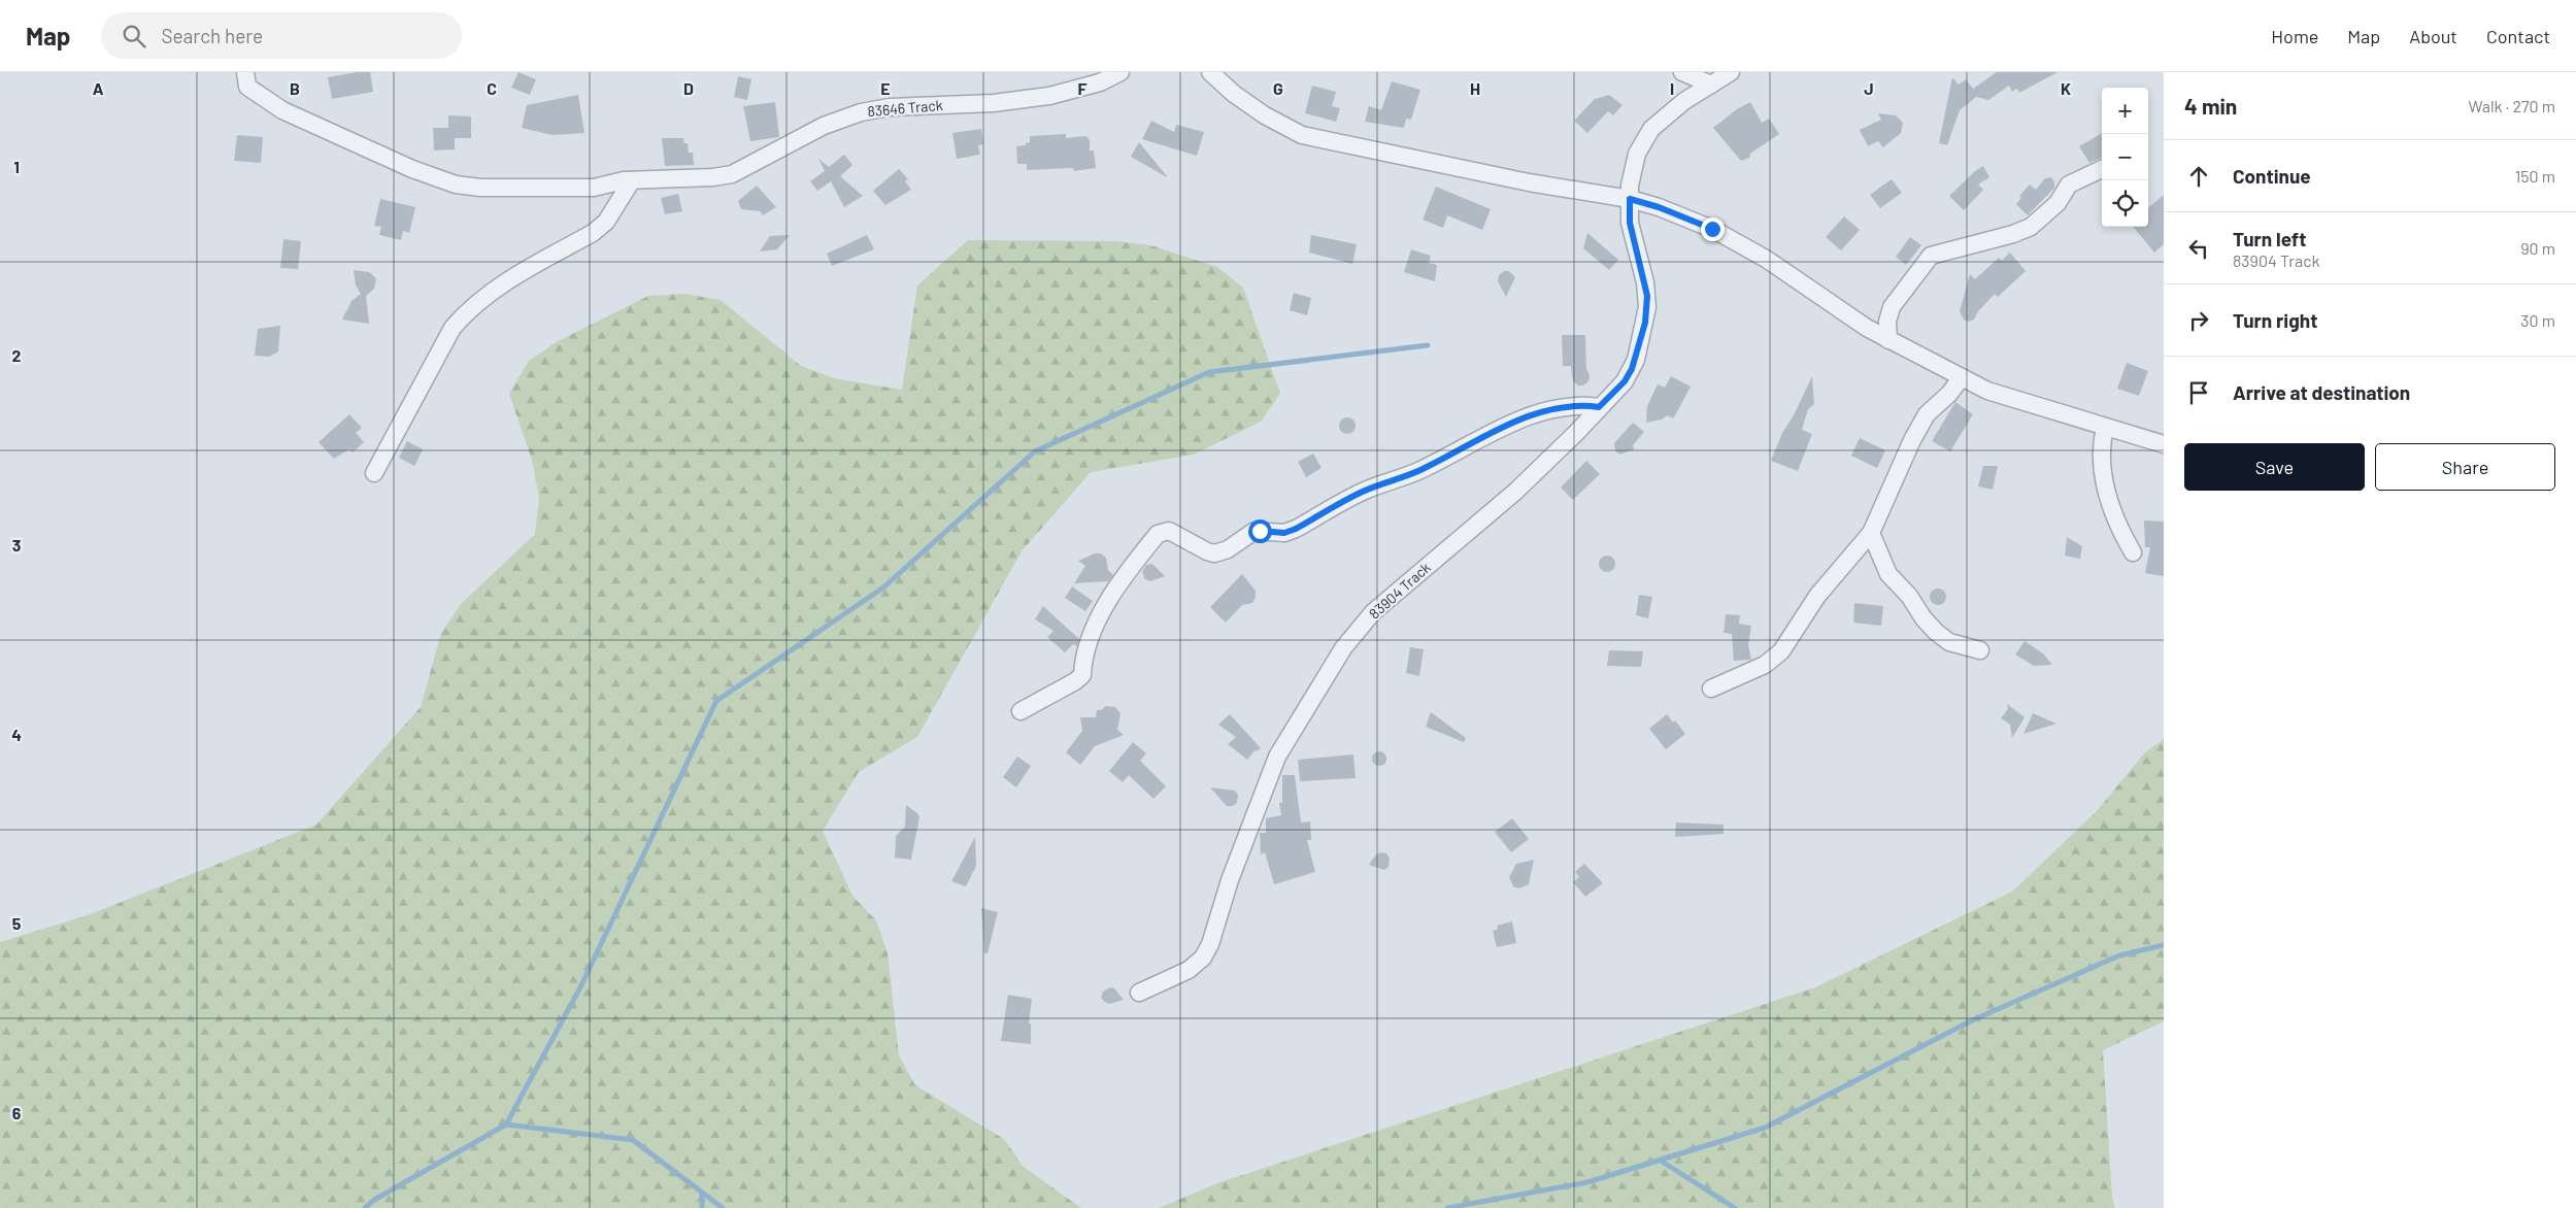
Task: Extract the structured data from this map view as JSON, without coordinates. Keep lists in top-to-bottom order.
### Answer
{
  "streets": {
    "street": ["83646 Track", "83904 Track"]
  },
  "page": {
    "header": "Map",
    "search": "Search here",
    "nav": [
      "Home",
      "Map",
      "About",
      "Contact"
    ],
    "heading": ["4 min", "Walk · 270 m"],
    "map_buttons": ["+", "−"],
    "list": [
      ["Continue", "150 m"],
      ["Turn left", "83904 Track", "90 m"],
      ["Turn right", "30 m"],
      "Arrive at destination"
    ],
    "buttons": ["Save", "Share"]
  },
  "grid": {
    "columns": [
      "A",
      "B",
      "C",
      "D",
      "E",
      "F",
      "G",
      "H",
      "I",
      "J",
      "K"
    ],
    "rows": [
      "1",
      "2",
      "3",
      "4",
      "5",
      "6"
    ]
  }
}
